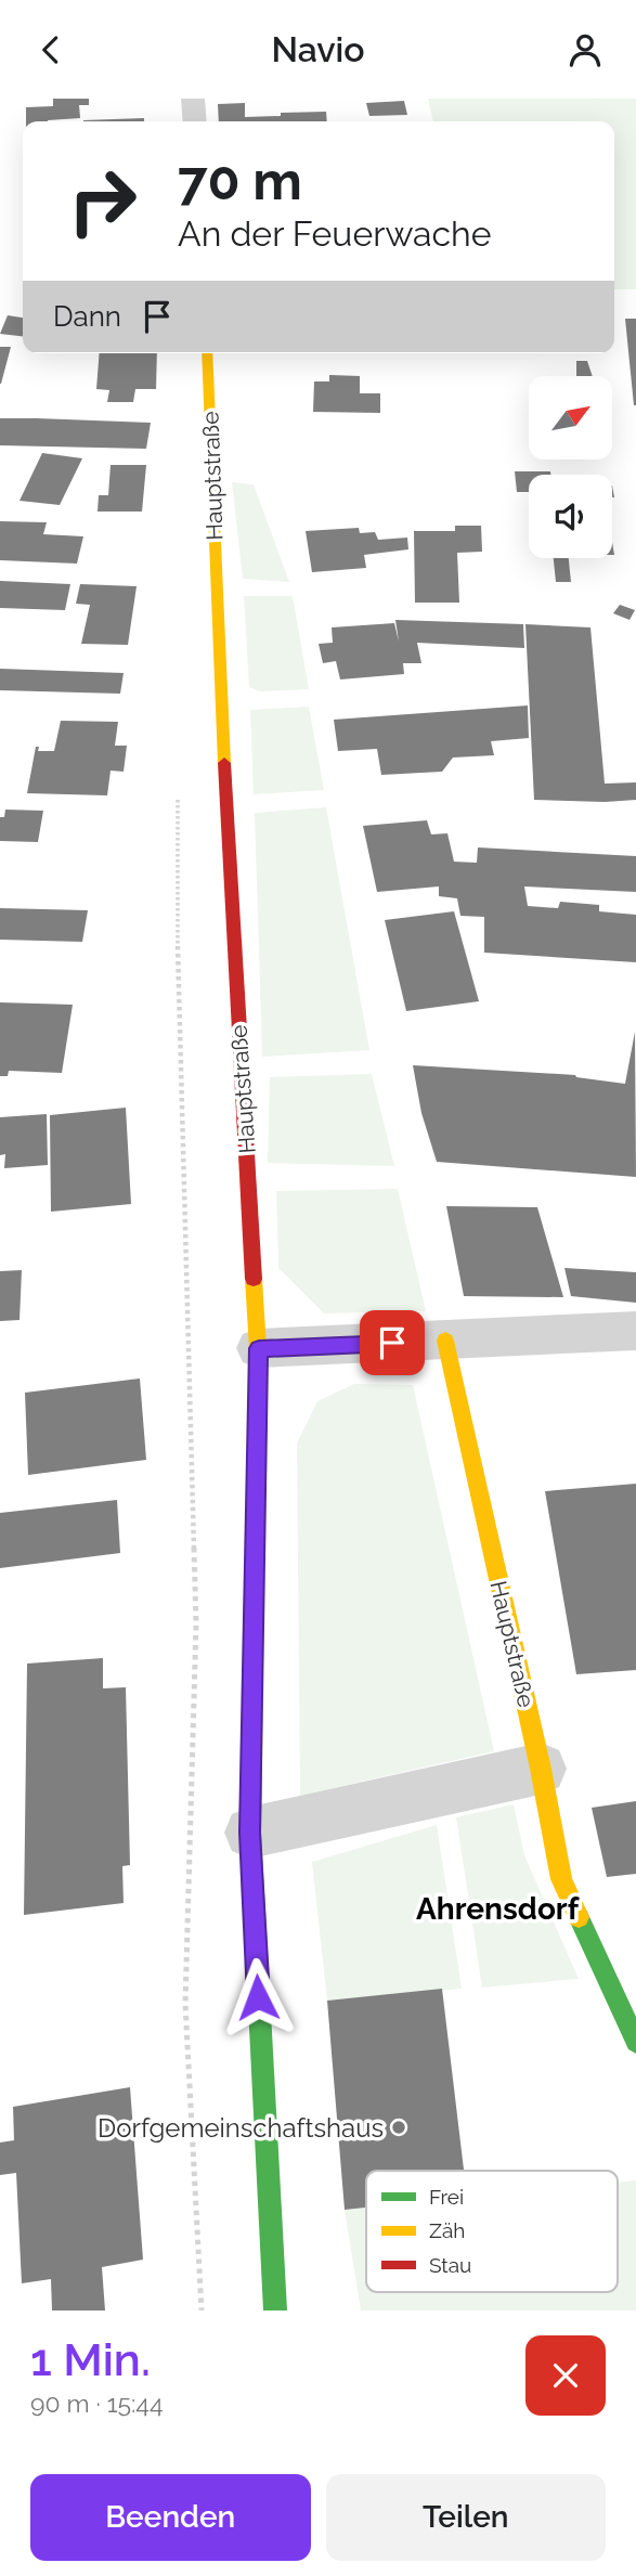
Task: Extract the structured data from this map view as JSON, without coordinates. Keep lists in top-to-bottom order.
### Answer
{
  "streets": {
    "street": ["Hauptstraße"]
  },
  "districts": ["Ahrensdorf"],
  "places": ["Dorfgemeinschaftshaus"],
  "legend": ["Frei", "Zäh", "Stau"],
  "north": "top right",
  "page": {
    "header": "Navio",
    "turn": ["70 m", "An der Feuerwache"],
    "then": "Dann",
    "heading": ["1 Min.", "90 m · 15:44"],
    "buttons": ["Beenden", "Teilen"]
  }
}
